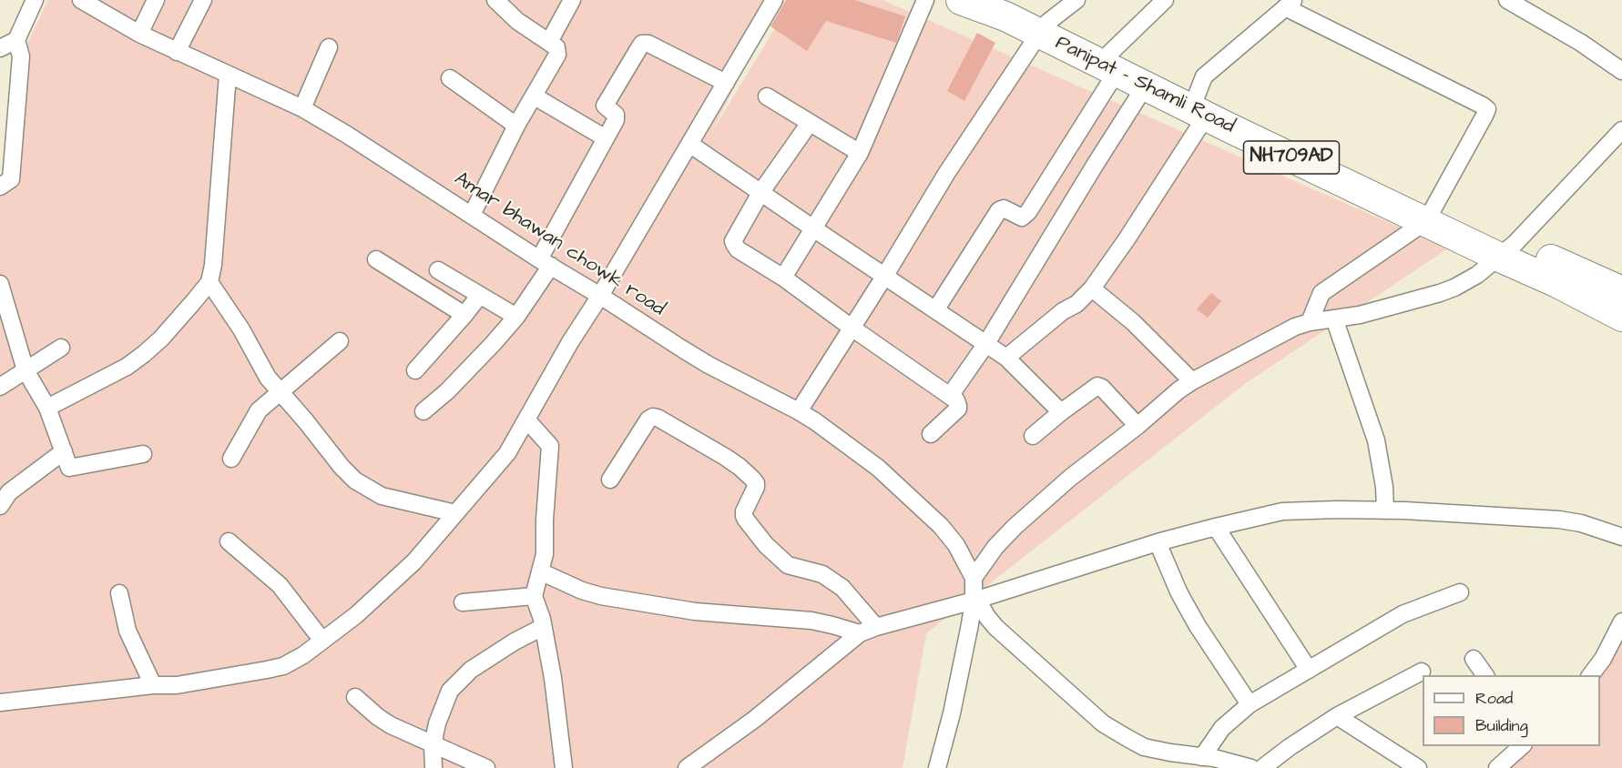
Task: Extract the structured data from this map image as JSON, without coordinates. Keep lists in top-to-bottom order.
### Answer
{
  "streets": {
    "highway": ["Panipat - Shamli Road", "NH709AD"],
    "street": ["Amar bhawan chowk road"]
  },
  "legend": ["Road", "Building"]
}
